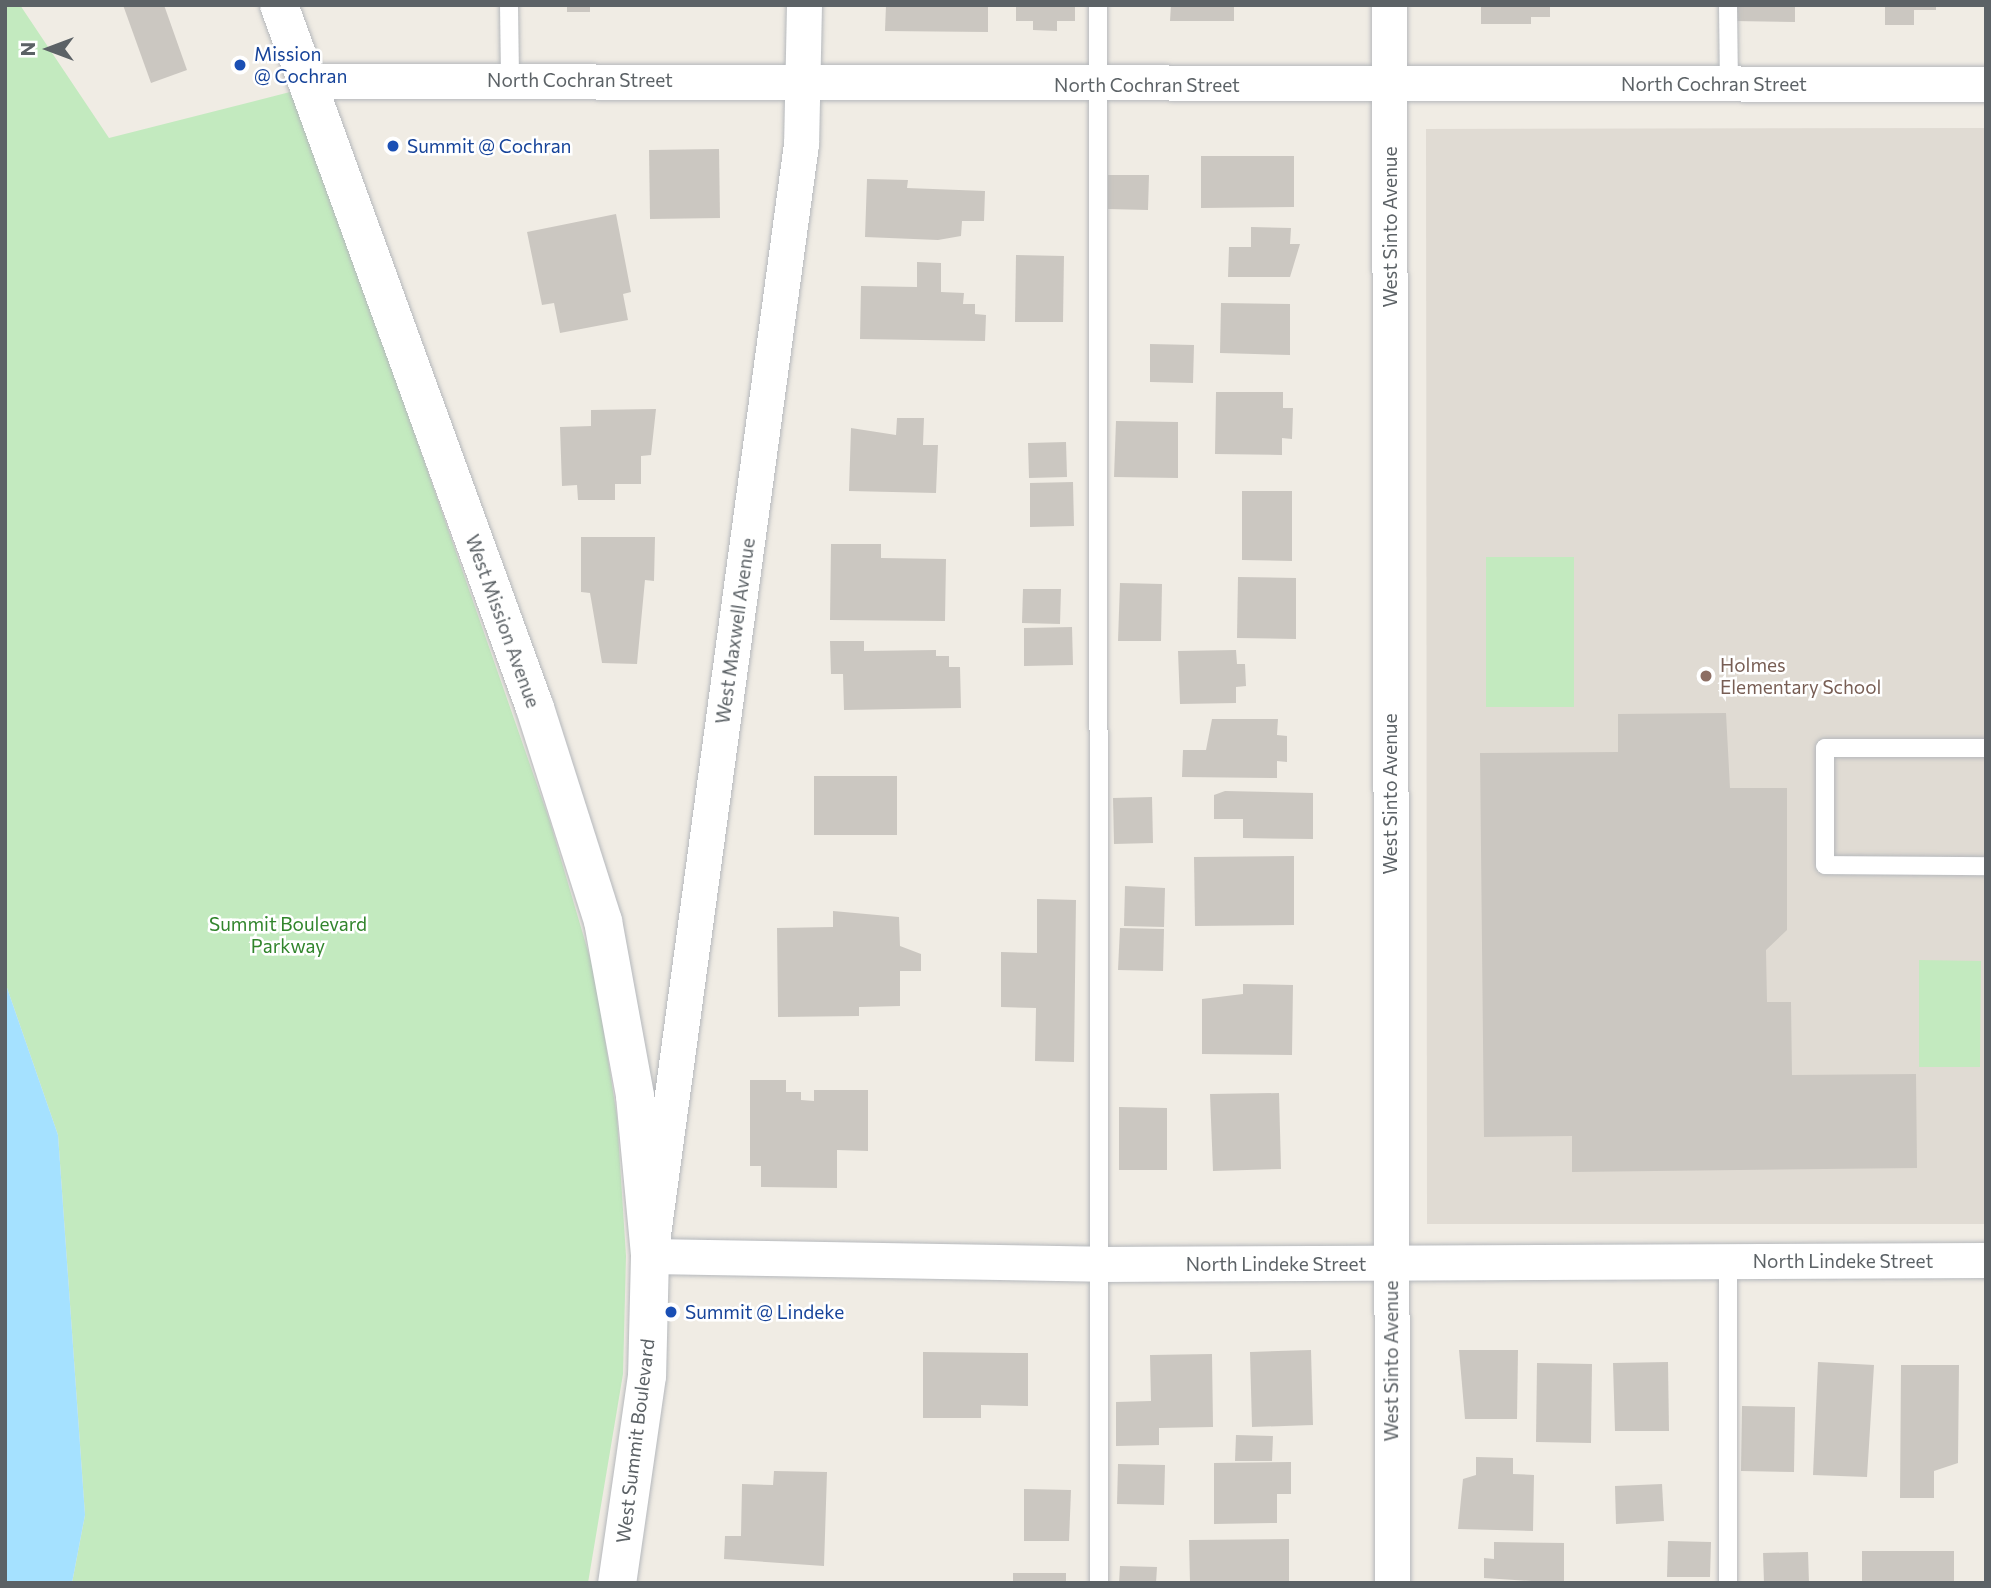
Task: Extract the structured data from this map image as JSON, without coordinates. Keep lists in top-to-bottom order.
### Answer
{
  "streets": {
    "street": [
      "North Cochran Street",
      "West Sinto Avenue",
      "West Mission Avenue",
      "West Maxwell Avenue",
      "North Lindeke Street",
      "West Summit Boulevard"
    ]
  },
  "crossings": [
    ["North Cochran Street", "West Sinto Avenue"],
    ["North Cochran Street", "West Mission Avenue"],
    ["North Cochran Street", "West Maxwell Avenue"],
    ["West Sinto Avenue", "North Lindeke Street"],
    ["West Mission Avenue", "West Maxwell Avenue"],
    ["West Mission Avenue", "North Lindeke Street"],
    ["West Mission Avenue", "West Summit Boulevard"],
    ["West Maxwell Avenue", "North Lindeke Street"],
    ["West Maxwell Avenue", "West Summit Boulevard"],
    ["North Lindeke Street", "West Summit Boulevard"]
  ],
  "parks": ["Summit Boulevard Parkway"],
  "places": [
    "Mission @ Cochran",
    "Summit @ Cochran",
    "Holmes Elementary School",
    "Summit @ Lindeke"
  ],
  "north": "left"
}
